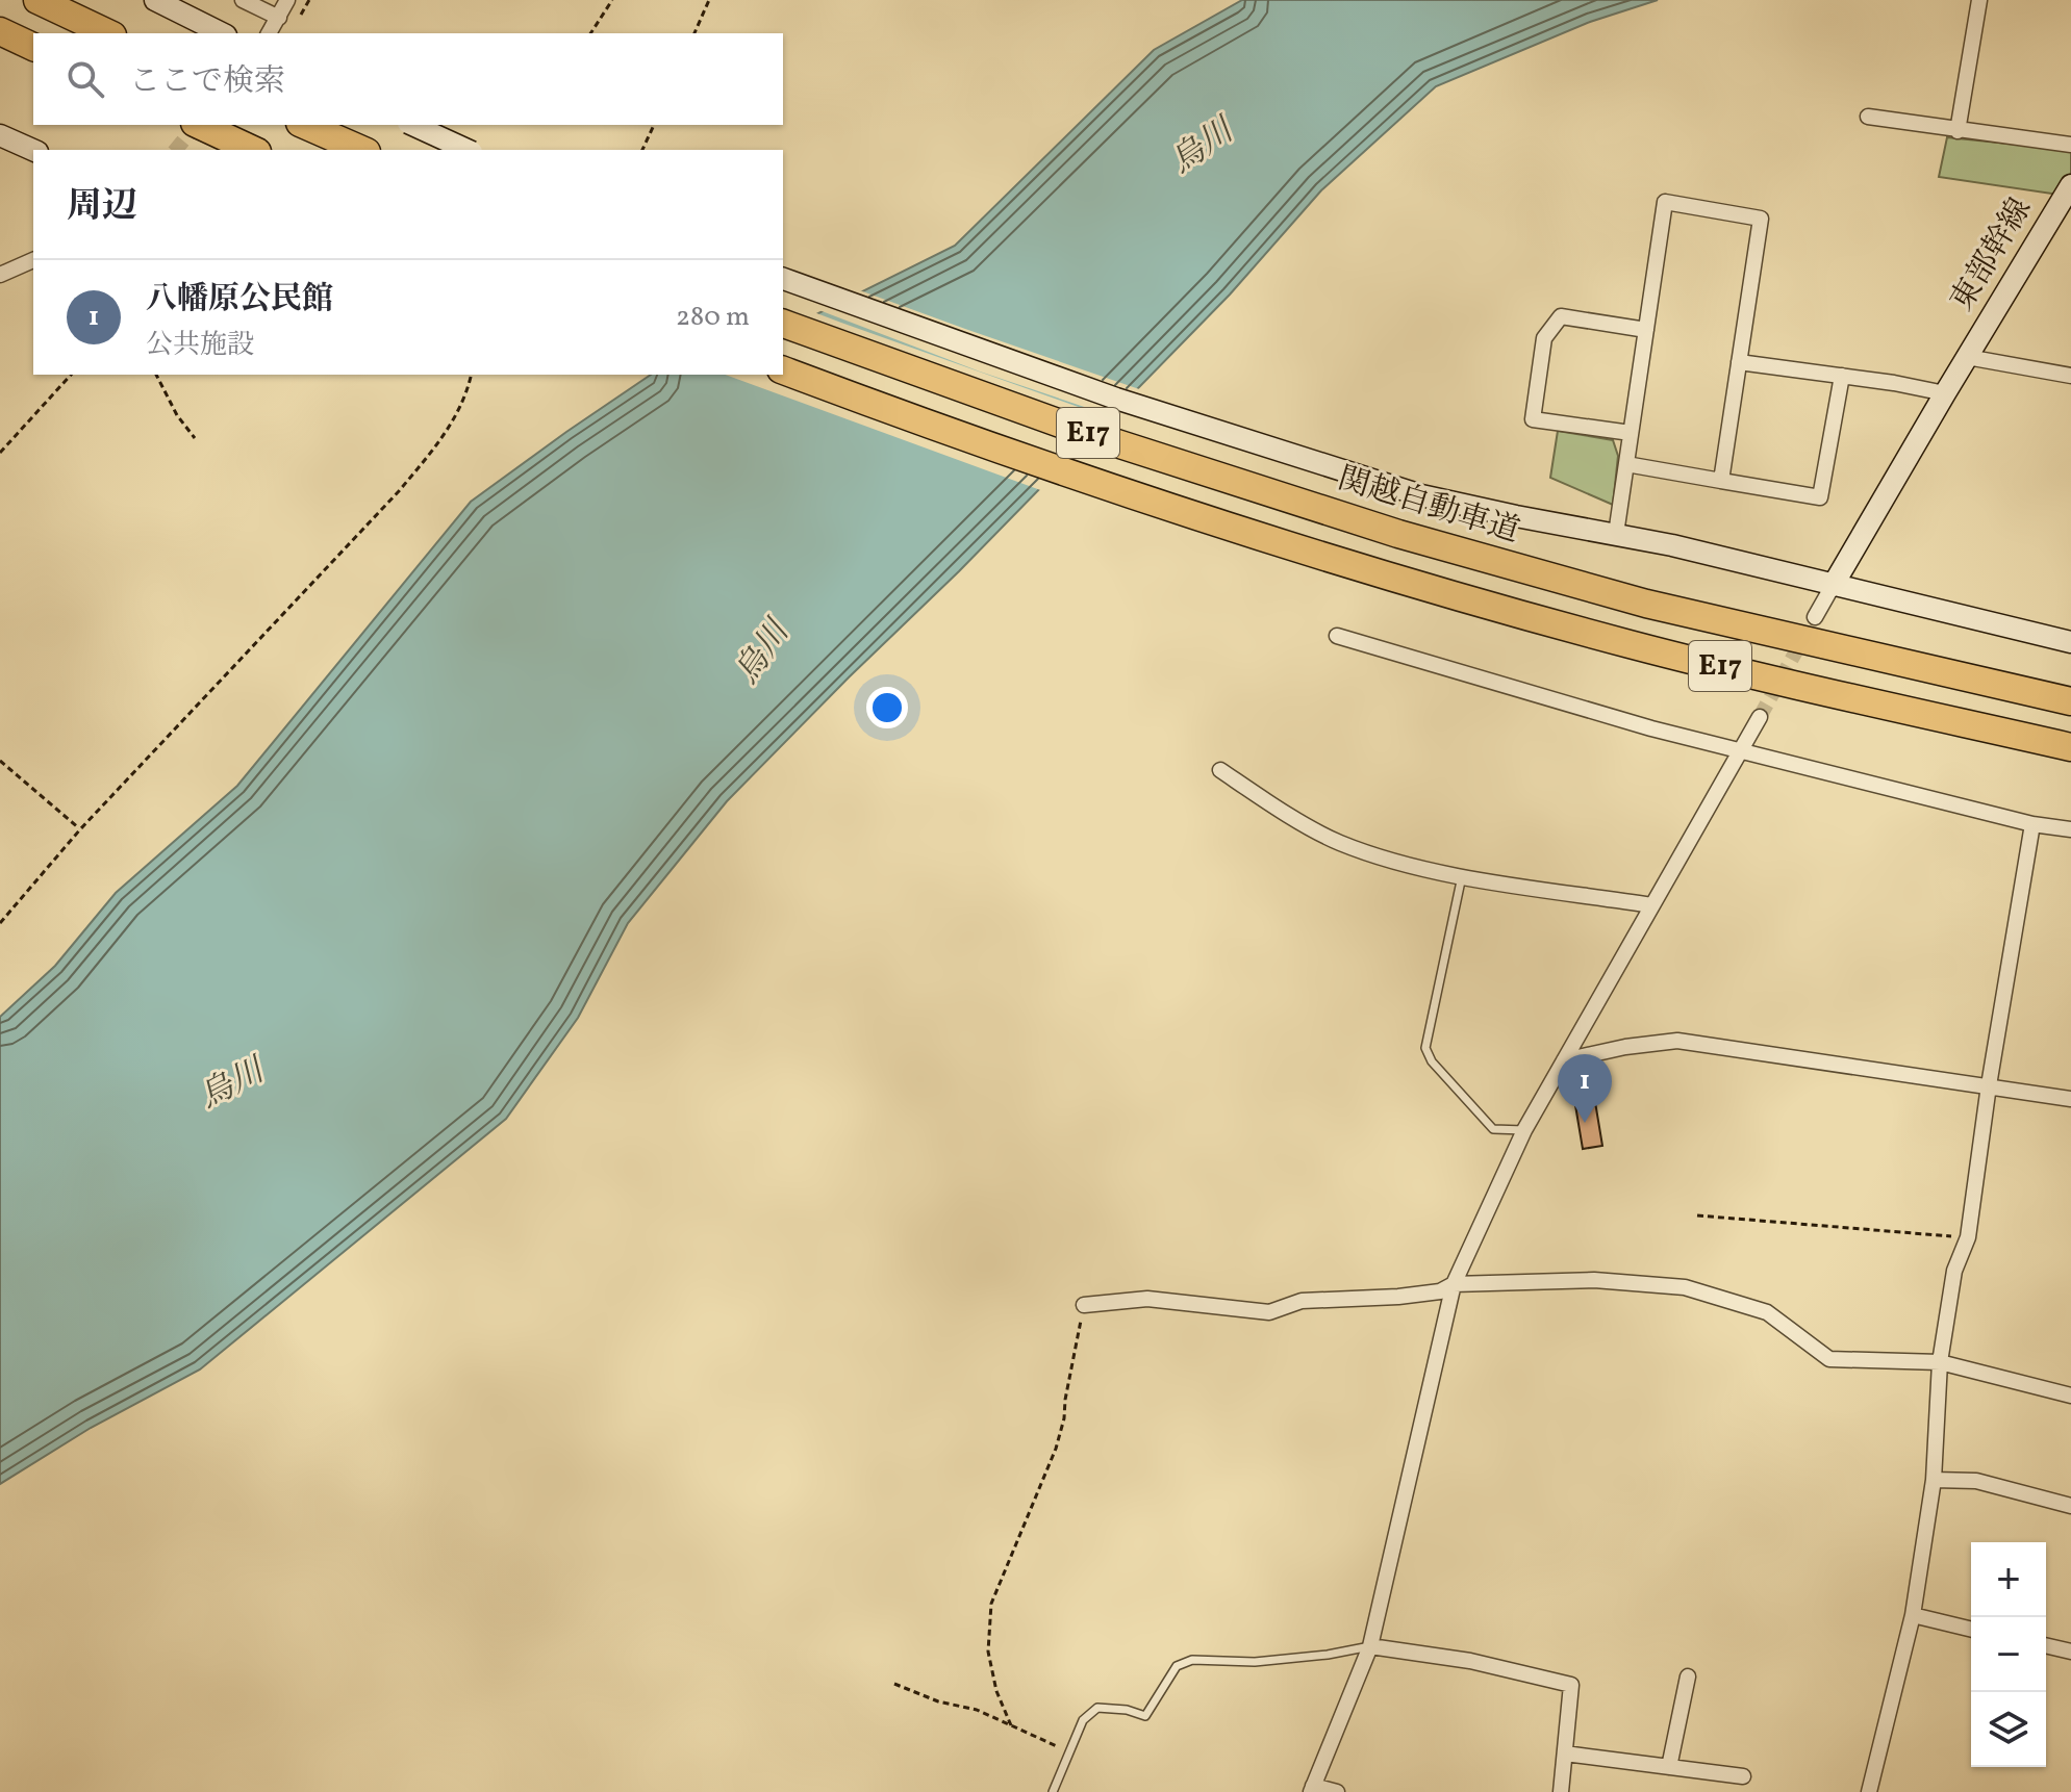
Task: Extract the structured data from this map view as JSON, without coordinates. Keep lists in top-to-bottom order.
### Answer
{
  "streets": {
    "highway": ["E17", "関越自動車道"],
    "street": ["東部幹線"]
  },
  "water": ["烏川"],
  "page": {
    "search": "ここで検索",
    "heading": "周辺",
    "list": [
      {
        "mark": "1",
        "name": "八幡原公民館",
        "note": "公共施設",
        "value": "280 m"
      }
    ],
    "pins": "1",
    "map_buttons": ["+", "−"]
  }
}
